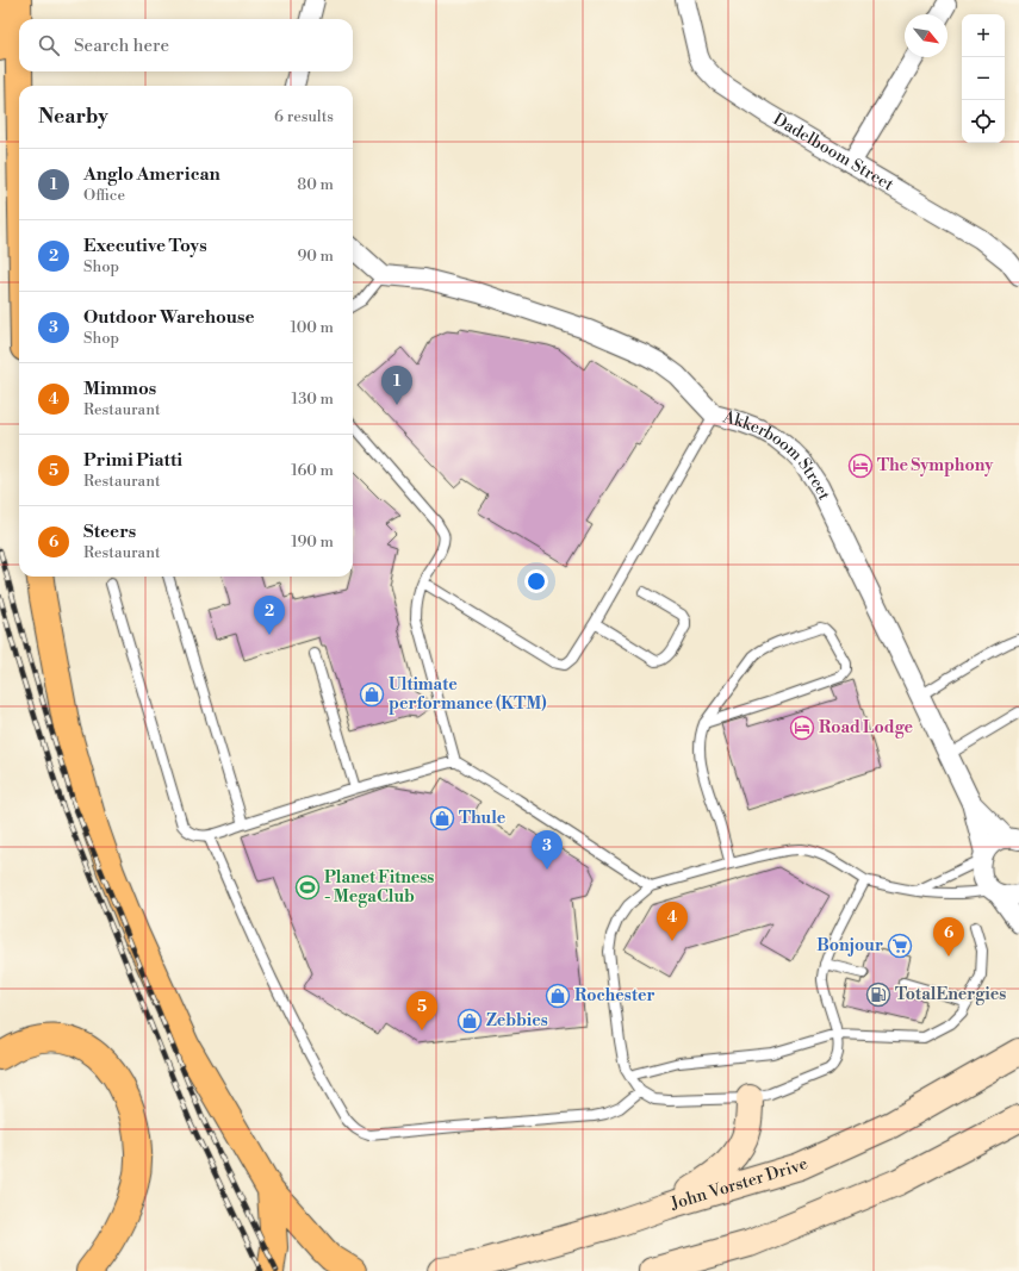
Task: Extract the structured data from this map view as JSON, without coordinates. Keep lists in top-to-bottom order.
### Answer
{
  "streets": {
    "main road": ["John Vorster Drive"],
    "street": ["Dadelboom Street", "Akkerboom Street"]
  },
  "places": {
    "hotel": ["The Symphony", "Road Lodge"],
    "shop": [
      "Ultimate performance (KTM)",
      "Thule",
      "Rochester",
      "Zebbies"
    ],
    "sports": ["Planet Fitness - MegaClub"],
    "supermarket": ["Bonjour"],
    "fuel station": ["TotalEnergies"]
  },
  "north": "bottom right",
  "page": {
    "map_buttons": ["+", "−"],
    "search": "Search here",
    "heading": ["Nearby", "6 results"],
    "list": [
      {
        "mark": "1",
        "name": "Anglo American",
        "note": "Office",
        "value": "80 m"
      },
      {
        "mark": "2",
        "name": "Executive Toys",
        "note": "Shop",
        "value": "90 m"
      },
      {
        "mark": "3",
        "name": "Outdoor Warehouse",
        "note": "Shop",
        "value": "100 m"
      },
      {
        "mark": "4",
        "name": "Mimmos",
        "note": "Restaurant",
        "value": "130 m"
      },
      {
        "mark": "5",
        "name": "Primi Piatti",
        "note": "Restaurant",
        "value": "160 m"
      },
      {
        "mark": "6",
        "name": "Steers",
        "note": "Restaurant",
        "value": "190 m"
      }
    ],
    "pins": [
      "1",
      "2",
      "3",
      "4",
      "6",
      "5"
    ]
  }
}
